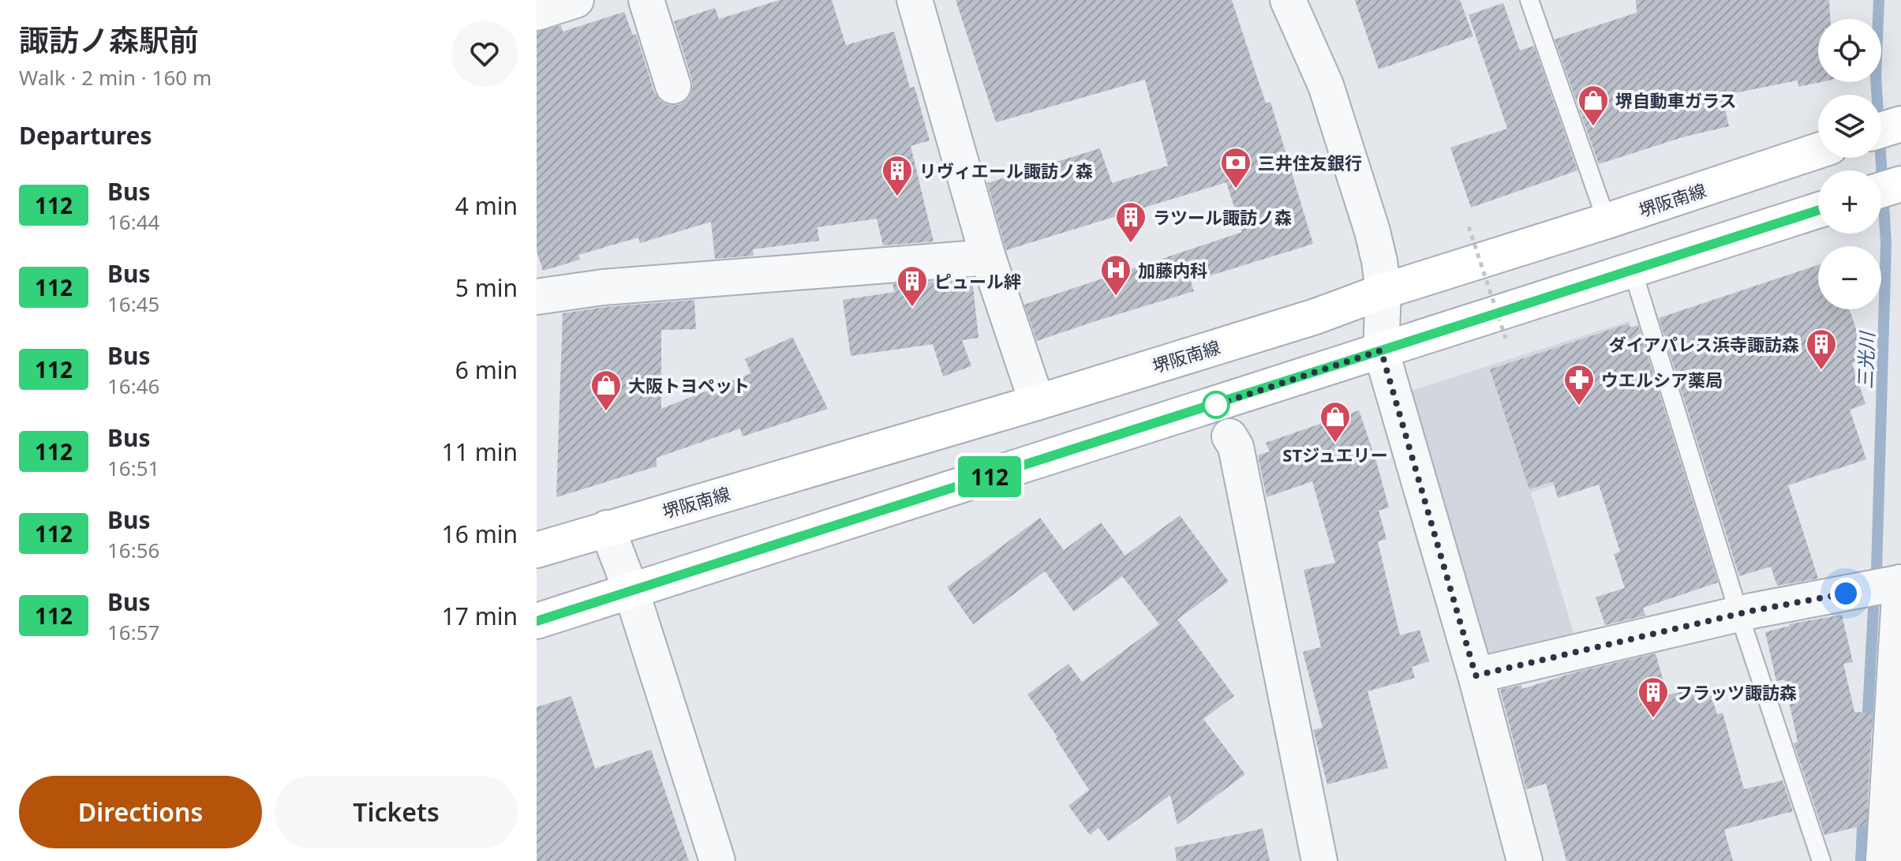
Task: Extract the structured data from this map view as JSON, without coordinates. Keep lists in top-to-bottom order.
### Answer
{
  "streets": {
    "main road": ["堺阪南線"]
  },
  "water": ["三光川"],
  "places": {
    "shop": ["堺自動車ガラス", "大阪トヨペット", "STジュエリー"],
    "bank": ["三井住友銀行"],
    "building": [
      "リヴィエール諏訪ノ森",
      "ラツール諏訪ノ森",
      "ピュール絆",
      "ダイアパレス浜寺諏訪森",
      "フラッツ諏訪森"
    ],
    "hospital": ["加藤内科"],
    "pharmacy": ["ウエルシア薬局"]
  },
  "lines": ["bus line 112"],
  "page": {
    "heading": [
      ["諏訪ノ森駅前", "Walk · 2 min · 160 m"],
      "Departures"
    ],
    "on_map": "112",
    "map_buttons": ["+", "−"],
    "list": [
      {
        "mark": "112",
        "name": "Bus",
        "note": "16:44",
        "value": "4 min"
      },
      {
        "mark": "112",
        "name": "Bus",
        "note": "16:45",
        "value": "5 min"
      },
      {
        "mark": "112",
        "name": "Bus",
        "note": "16:46",
        "value": "6 min"
      },
      {
        "mark": "112",
        "name": "Bus",
        "note": "16:51",
        "value": "11 min"
      },
      {
        "mark": "112",
        "name": "Bus",
        "note": "16:56",
        "value": "16 min"
      },
      {
        "mark": "112",
        "name": "Bus",
        "note": "16:57",
        "value": "17 min"
      }
    ],
    "buttons": ["Directions", "Tickets"]
  }
}
